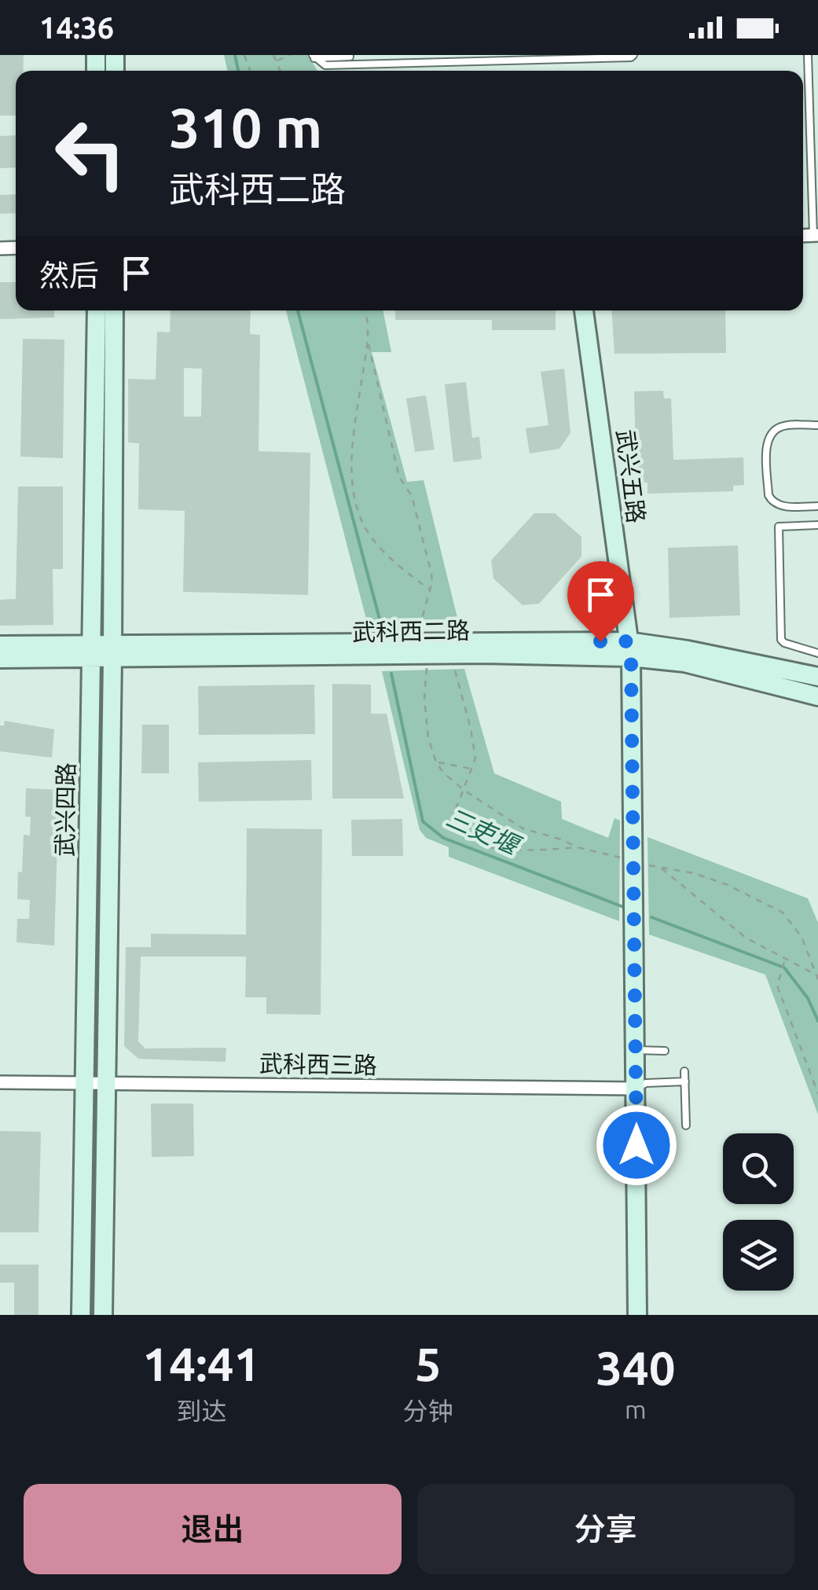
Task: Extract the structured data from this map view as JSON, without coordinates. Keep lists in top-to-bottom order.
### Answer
{
  "streets": {
    "street": [
      "武兴五路",
      "武科西二路",
      "武兴四路",
      "武科西三路"
    ]
  },
  "crossings": [
    ["武兴五路", "武科西二路"],
    ["武兴五路", "武科西三路"],
    ["武科西二路", "武兴四路"],
    ["武兴四路", "武科西三路"]
  ],
  "water": ["三吏堰"],
  "page": {
    "status": "14:36",
    "turn": ["310 m", "武科西二路"],
    "then": "然后",
    "eta": [
      "14:41",
      "到达",
      "5",
      "分钟",
      "340",
      "m"
    ],
    "buttons": ["退出", "分享"]
  }
}
